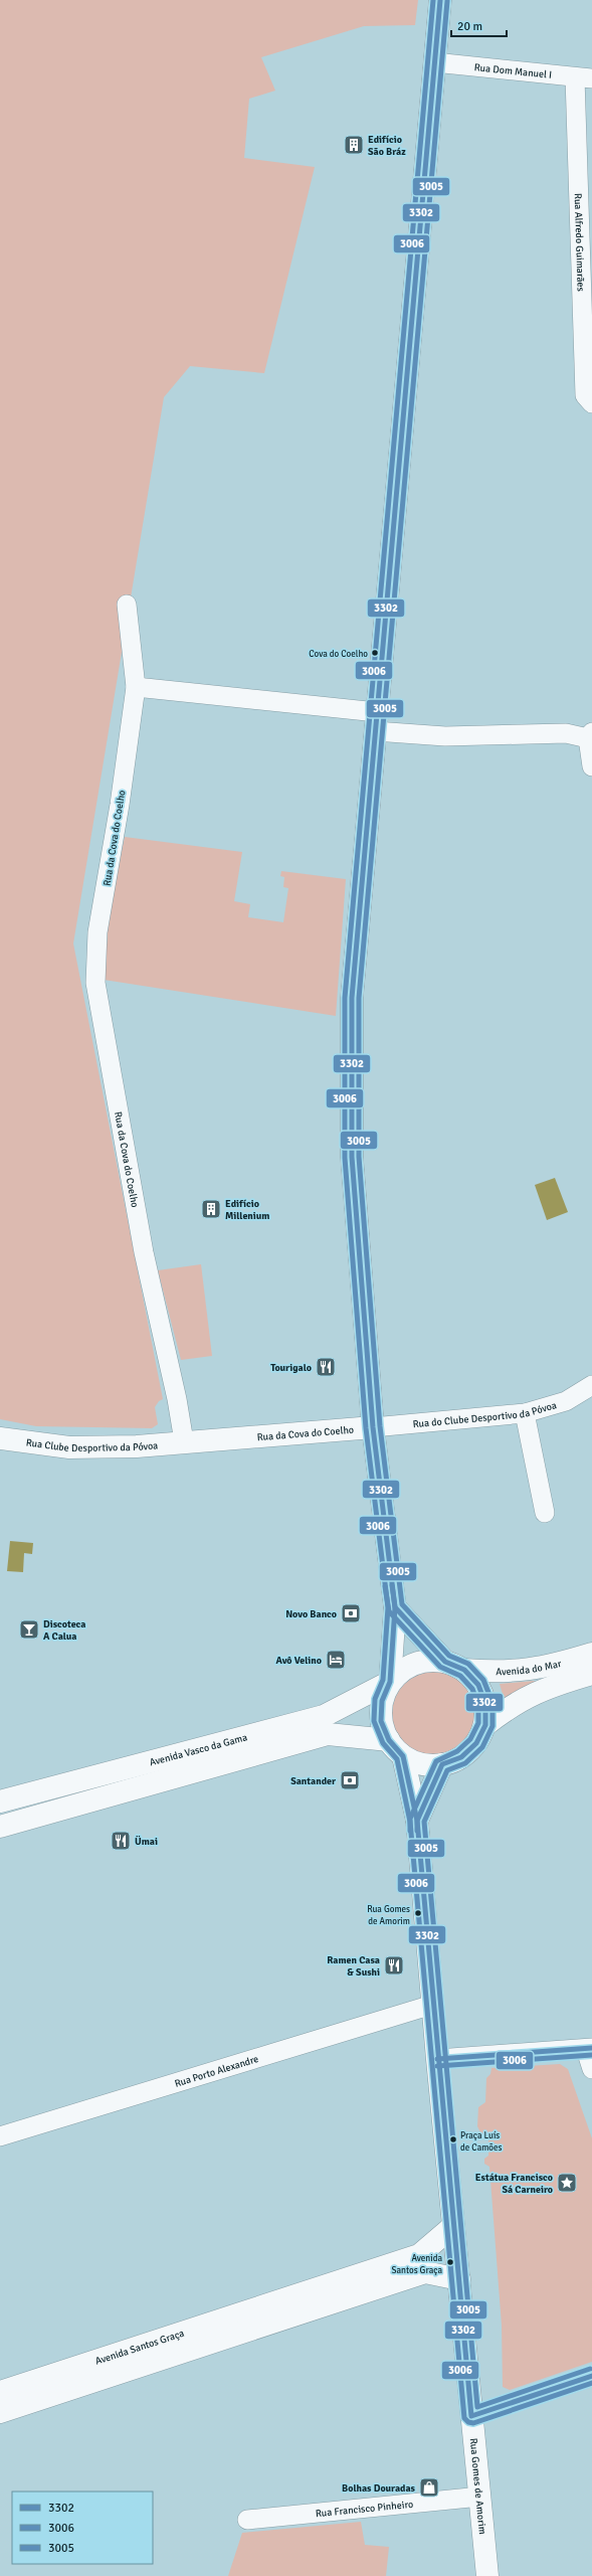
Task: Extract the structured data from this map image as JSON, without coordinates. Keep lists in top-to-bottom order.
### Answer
{
  "streets": {
    "main road": [
      "Rua da Cova do Coelho",
      "Rua Clube Desportivo da Póvoa",
      "Avenida do Mar",
      "Avenida Vasco da Gama",
      "Avenida Santos Graça",
      "Rua Gomes de Amorim"
    ],
    "street": [
      "Rua Dom Manuel I",
      "Rua Alfredo Guimarães",
      "Rua do Clube Desportivo da Póvoa",
      "Rua Porto Alexandre",
      "Rua Francisco Pinheiro"
    ]
  },
  "crossings": [
    ["Rua Dom Manuel I", "Rua Alfredo Guimarães"],
    ["Rua da Cova do Coelho", "Rua do Clube Desportivo da Póvoa"],
    ["Rua da Cova do Coelho", "Rua Clube Desportivo da Póvoa"],
    ["Avenida do Mar", "Avenida Vasco da Gama"],
    ["Avenida do Mar", "Rua Gomes de Amorim"],
    ["Avenida Vasco da Gama", "Rua Gomes de Amorim"],
    ["Rua Porto Alexandre", "Rua Gomes de Amorim"],
    ["Avenida Santos Graça", "Rua Gomes de Amorim"],
    ["Rua Gomes de Amorim", "Rua Francisco Pinheiro"]
  ],
  "places": {
    "building": ["Edifício São Bráz", "Edifício Millenium"],
    "other": [
      "Cova do Coelho",
      "Rua Gomes de Amorim",
      "Praça Luís de Camões",
      "Avenida Santos Graça"
    ],
    "restaurant": ["Tourigalo", "Ümai", "Ramen Casa & Sushi"],
    "bank": ["Novo Banco", "Santander"],
    "bar": ["Discoteca A Calua"],
    "hotel": ["Avô Velino"],
    "place": ["Estátua Francisco Sá Carneiro"],
    "shop": ["Bolhas Douradas"]
  },
  "lines": ["transit line 3302", "transit line 3006", "transit line 3005"],
  "legend": ["3302", "3006", "3005"],
  "scale_bar": "20 m"
}
